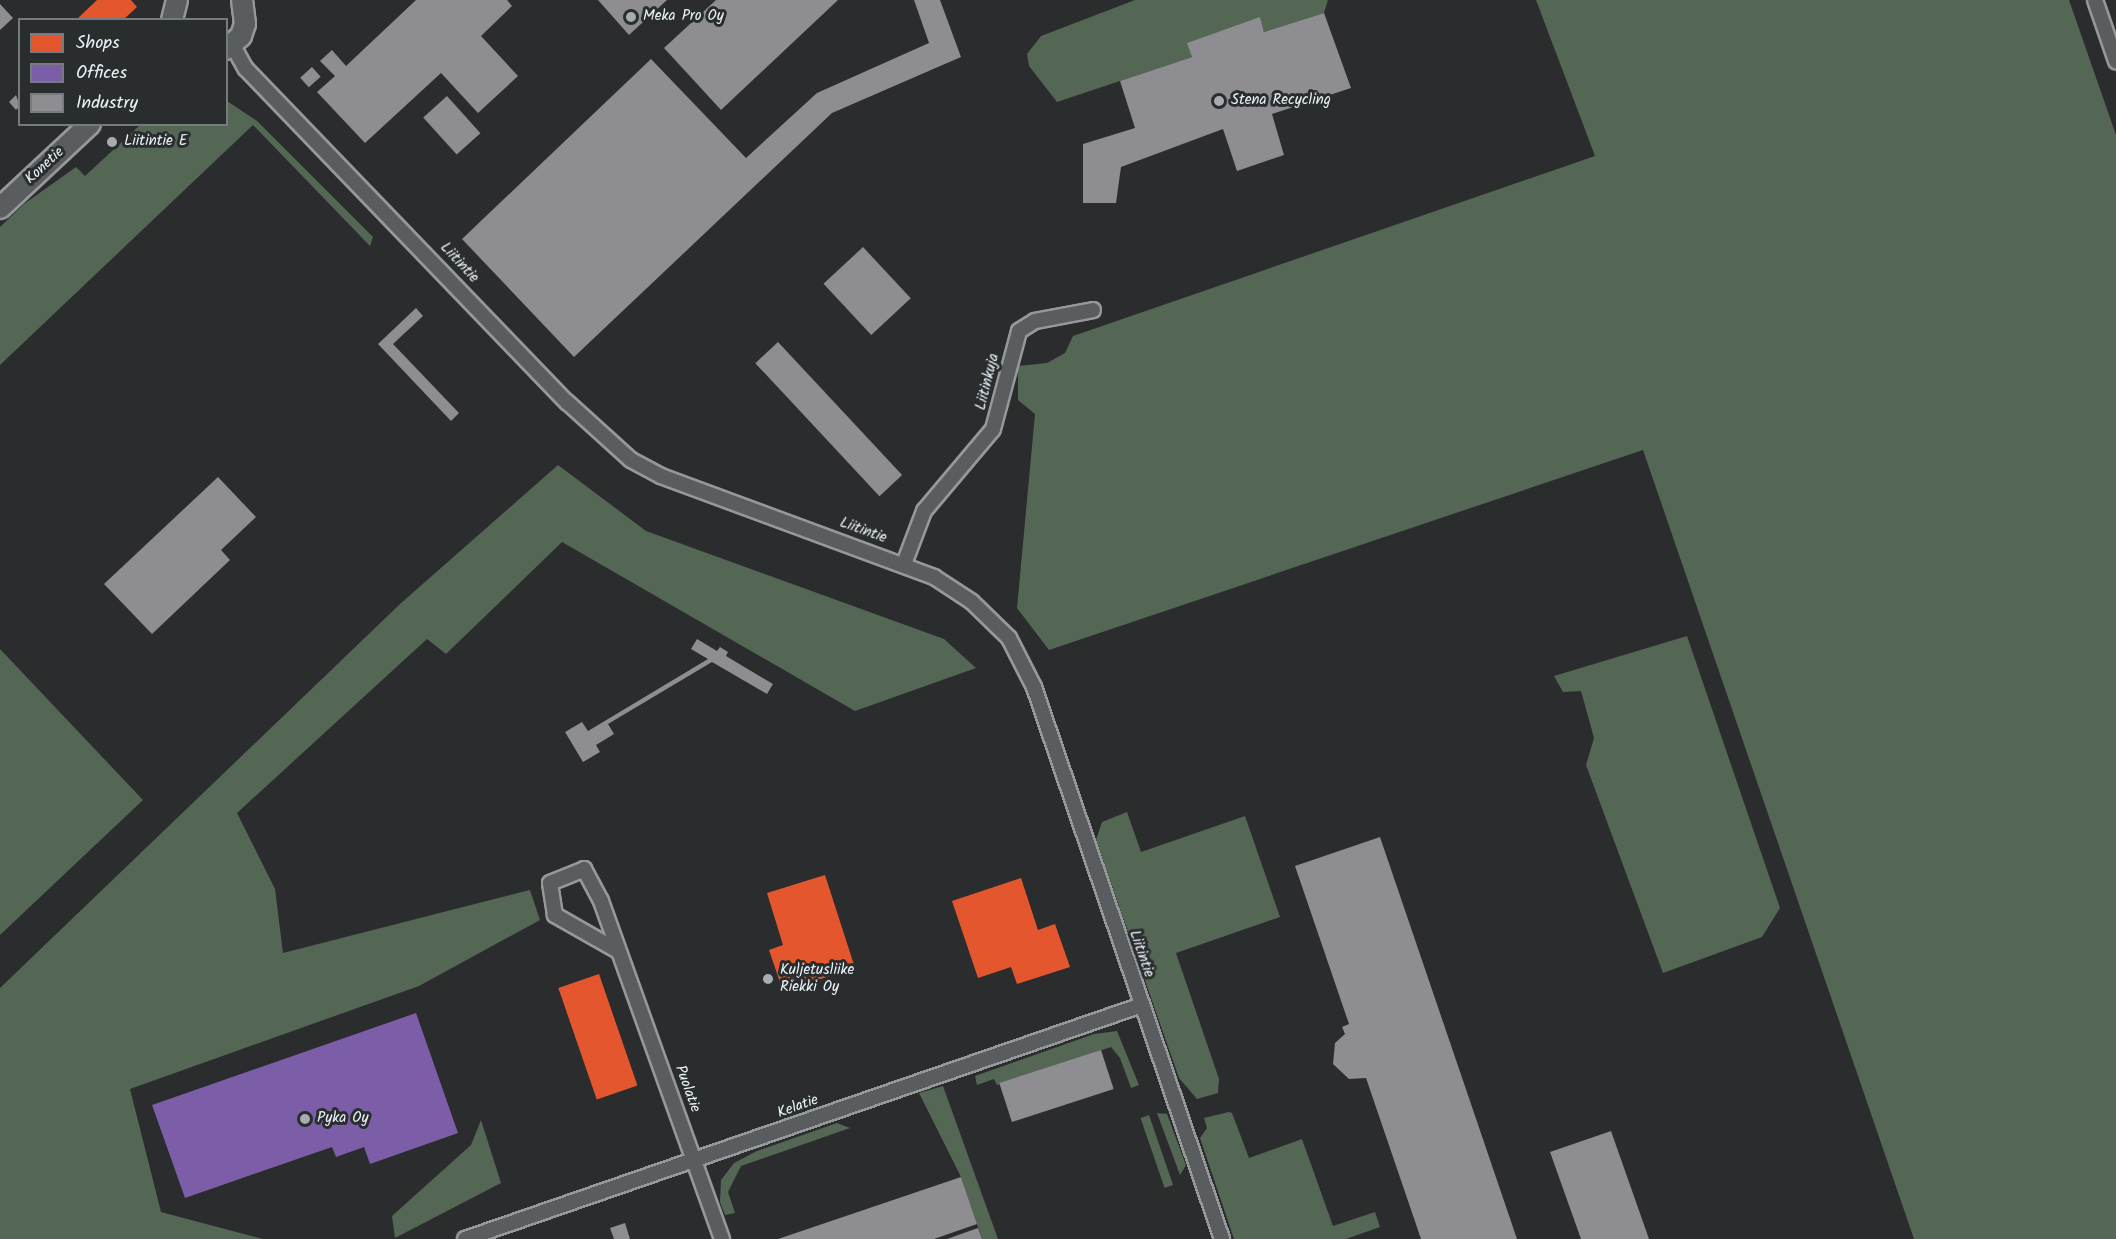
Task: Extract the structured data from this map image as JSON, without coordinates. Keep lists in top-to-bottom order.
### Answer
{
  "streets": {
    "street": [
      "Konetie",
      "Liitintie",
      "Liitinkuja",
      "Puolatie",
      "Kelatie"
    ]
  },
  "crossings": [
    ["Liitintie", "Liitinkuja"],
    ["Liitintie", "Kelatie"],
    ["Puolatie", "Kelatie"]
  ],
  "places": [
    "Meka Pro Oy",
    "Stena Recycling",
    "Liitintie E",
    "Kuljetusliike Riekki Oy",
    "Pyka Oy"
  ],
  "legend": ["Shops", "Offices", "Industry"]
}
